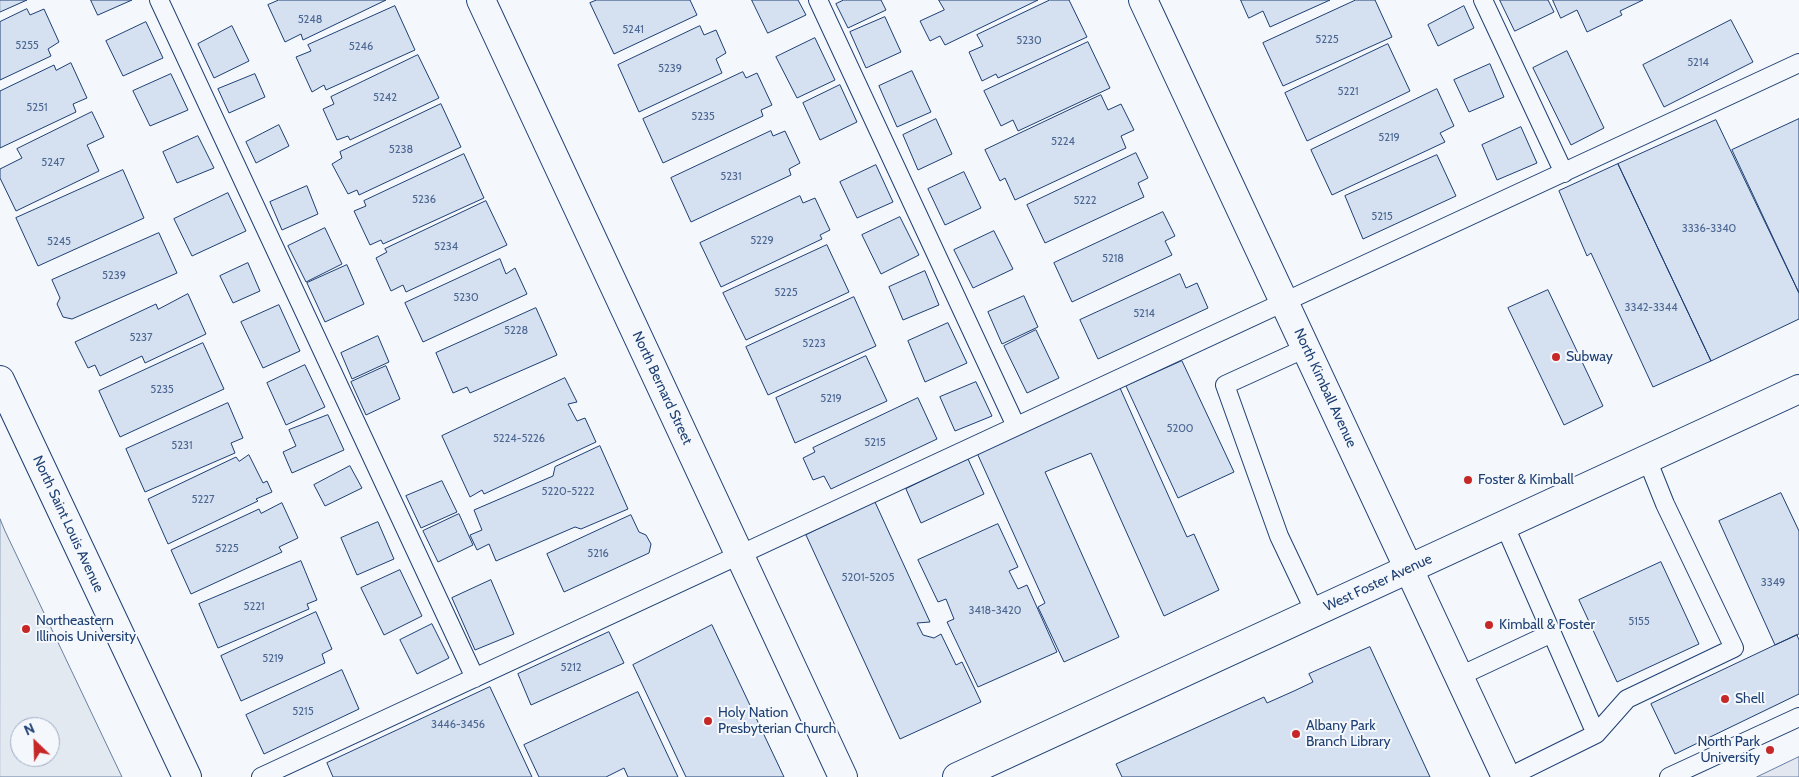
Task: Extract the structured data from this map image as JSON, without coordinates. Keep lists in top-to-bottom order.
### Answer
{
  "streets": {
    "street": [
      "North Bernard Street",
      "North Kimball Avenue",
      "North Saint Louis Avenue",
      "West Foster Avenue"
    ]
  },
  "crossings": [
    ["North Kimball Avenue", "West Foster Avenue"]
  ],
  "places": [
    "Subway",
    "Foster & Kimball",
    "Kimball & Foster",
    "Northeastern Illinois University",
    "Shell",
    "Holy Nation Presbyterian Church",
    "Albany Park Branch Library",
    "North Park University"
  ],
  "house_numbers": [
    "5248",
    "5241",
    "5225",
    "5230",
    "5255",
    "5246",
    "5214",
    "5239",
    "5221",
    "5242",
    "5251",
    "5235",
    "5219",
    "5224",
    "5238",
    "5247",
    "5231",
    "5236",
    "5222",
    "5215",
    "3336-3340",
    "5229",
    "5245",
    "5234",
    "5218",
    "5239",
    "5225",
    "5230",
    "3342-3344",
    "5214",
    "5228",
    "5237",
    "5223",
    "5235",
    "5219",
    "5200",
    "5224-5226",
    "5215",
    "5231",
    "5220-5222",
    "5227",
    "5225",
    "5216",
    "5201-5205",
    "3349",
    "5221",
    "3418-3420",
    "5155",
    "5219",
    "5212",
    "5215",
    "3446-3456"
  ],
  "north": "top left"
}
